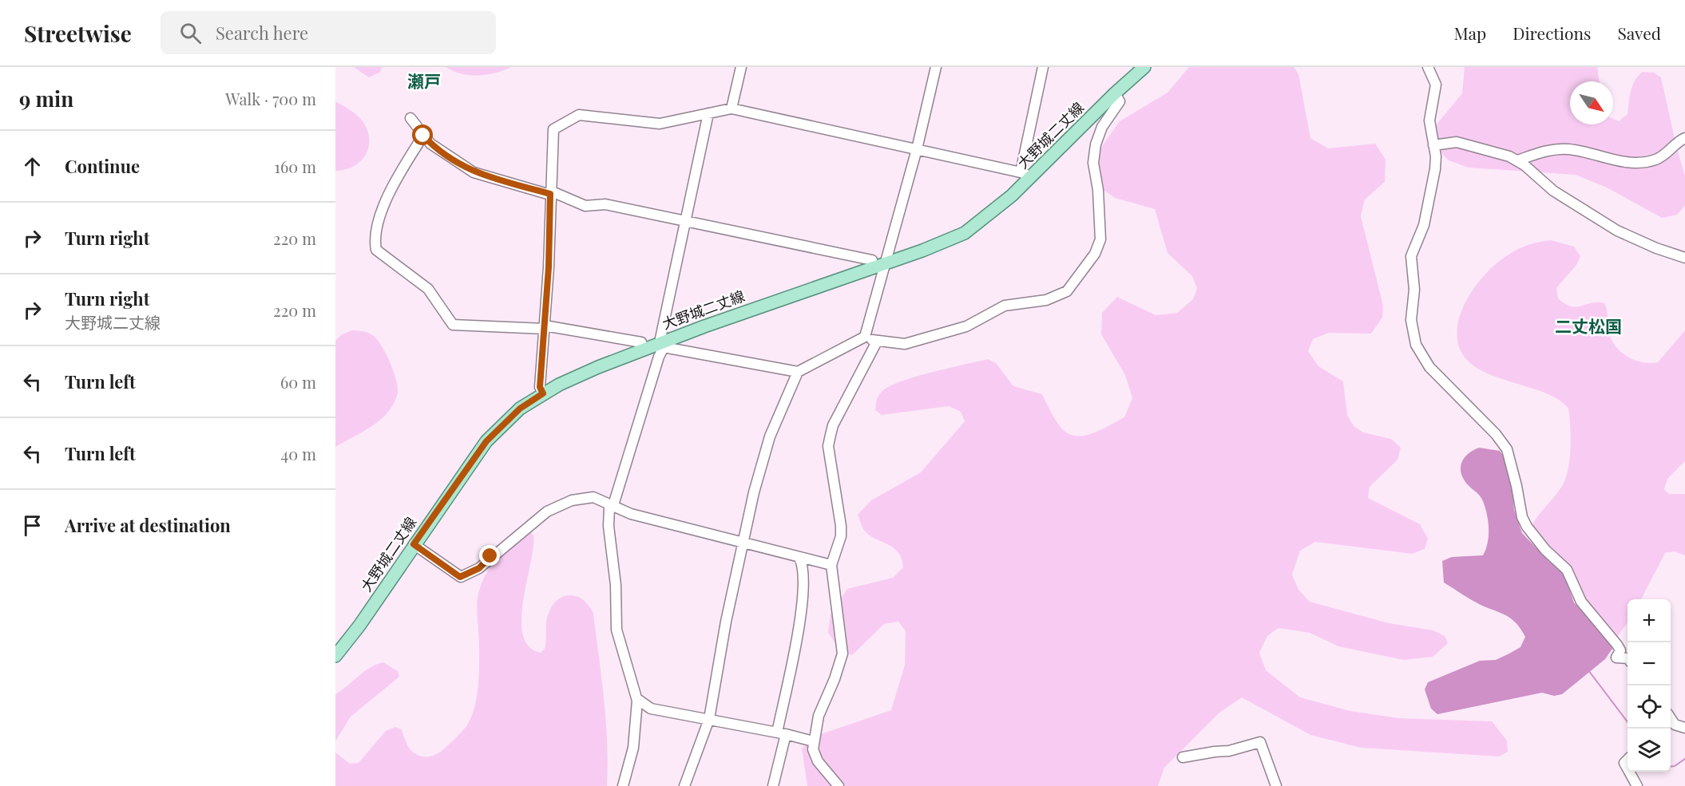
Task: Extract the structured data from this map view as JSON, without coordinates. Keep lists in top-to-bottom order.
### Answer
{
  "streets": {
    "main road": ["大野城二丈線"]
  },
  "districts": ["瀬戸", "二丈松国"],
  "north": "bottom right",
  "page": {
    "header": "Streetwise",
    "search": "Search here",
    "nav": ["Map", "Directions", "Saved"],
    "heading": ["9 min", "Walk · 700 m"],
    "list": [
      ["Continue", "160 m"],
      ["Turn right", "220 m"],
      ["Turn right", "大野城二丈線", "220 m"],
      ["Turn left", "60 m"],
      ["Turn left", "40 m"],
      "Arrive at destination"
    ],
    "map_buttons": ["+", "−"]
  }
}
